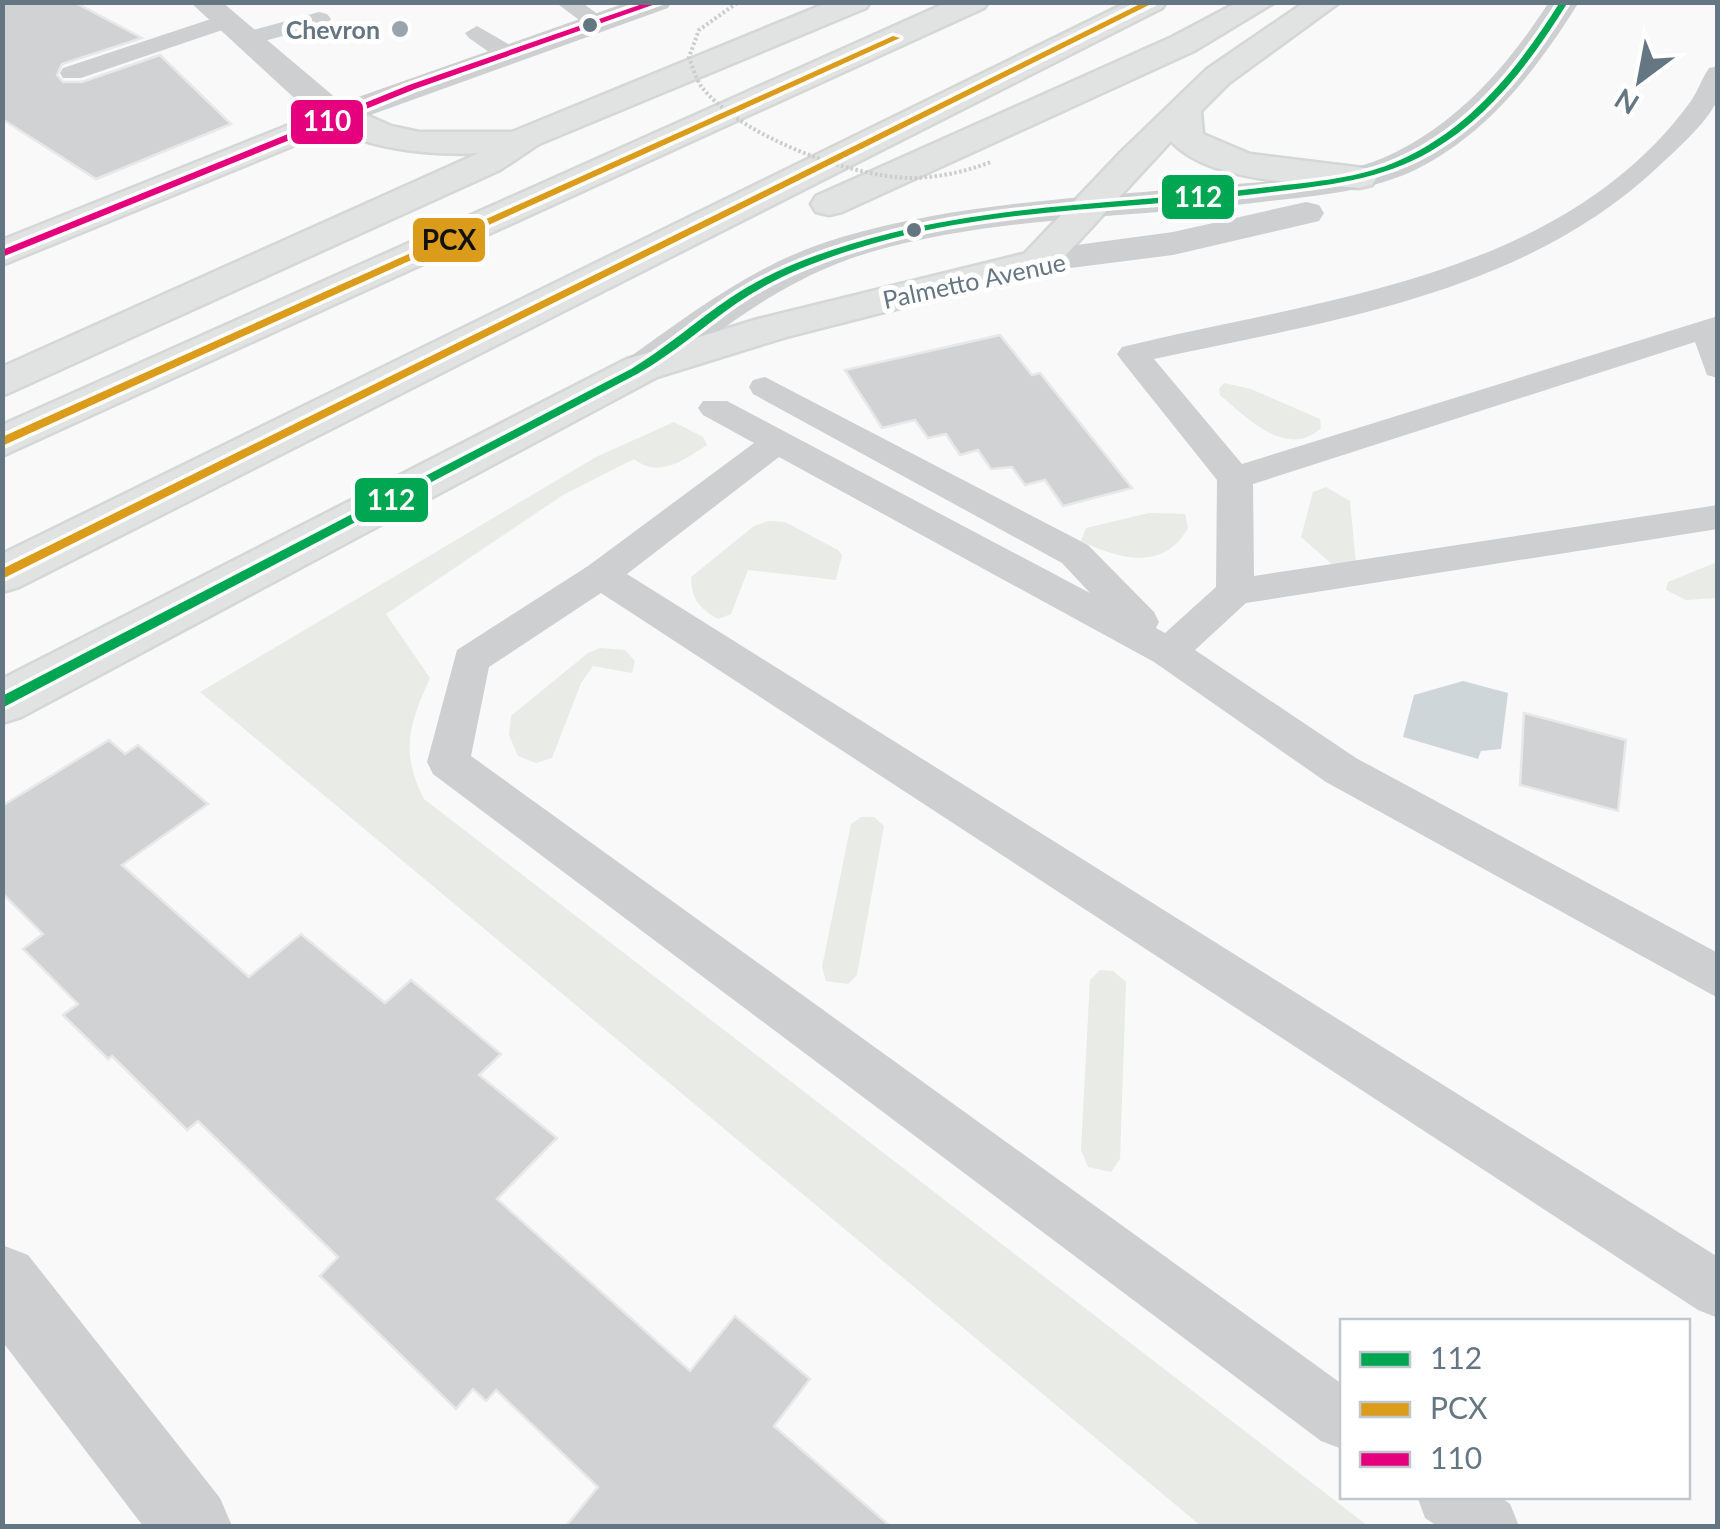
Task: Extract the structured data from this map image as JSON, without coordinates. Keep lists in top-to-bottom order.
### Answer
{
  "streets": {
    "main road": ["Palmetto Avenue"]
  },
  "places": ["Chevron"],
  "lines": ["transit line 112", "transit line PCX", "transit line 110"],
  "legend": ["112", "PCX", "110"],
  "north": "bottom left"
}
